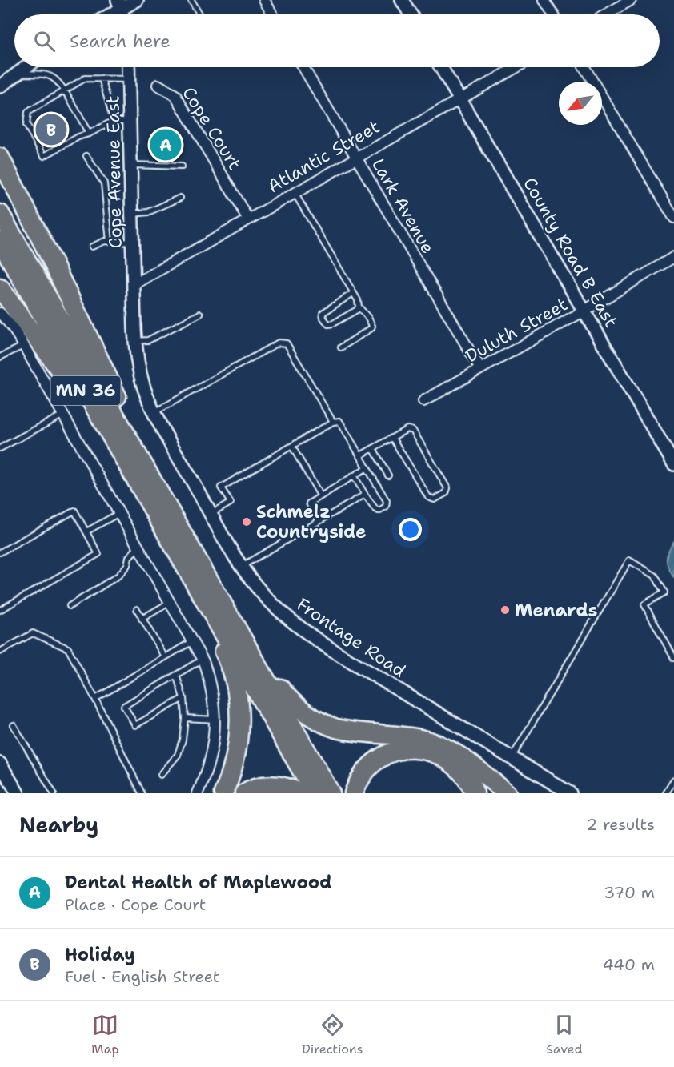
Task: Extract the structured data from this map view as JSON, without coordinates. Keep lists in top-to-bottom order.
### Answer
{
  "streets": {
    "highway": ["MN 36"],
    "street": [
      "Cope Court",
      "Atlantic Street",
      "Cope Avenue East",
      "Lark Avenue",
      "County Road B East",
      "Duluth Street",
      "Frontage Road"
    ]
  },
  "crossings": [
    ["Cope Court", "Atlantic Street"],
    ["Atlantic Street", "Cope Avenue East"],
    ["Atlantic Street", "Lark Avenue"],
    ["Atlantic Street", "County Road B East"],
    ["Atlantic Street", "Frontage Road"],
    ["Cope Avenue East", "Frontage Road"],
    ["Lark Avenue", "Duluth Street"],
    ["County Road B East", "Duluth Street"]
  ],
  "places": ["Schmelz Countryside", "Menards"],
  "north": "bottom left",
  "page": {
    "search": "Search here",
    "pins": ["B", "A"],
    "heading": ["Nearby", "2 results"],
    "list": [
      {
        "mark": "A",
        "name": "Dental Health of Maplewood",
        "note": "Place · Cope Court",
        "value": "370 m"
      },
      {
        "mark": "B",
        "name": "Holiday",
        "note": "Fuel · English Street",
        "value": "440 m"
      }
    ],
    "nav": ["Map", "Directions", "Saved"]
  }
}
